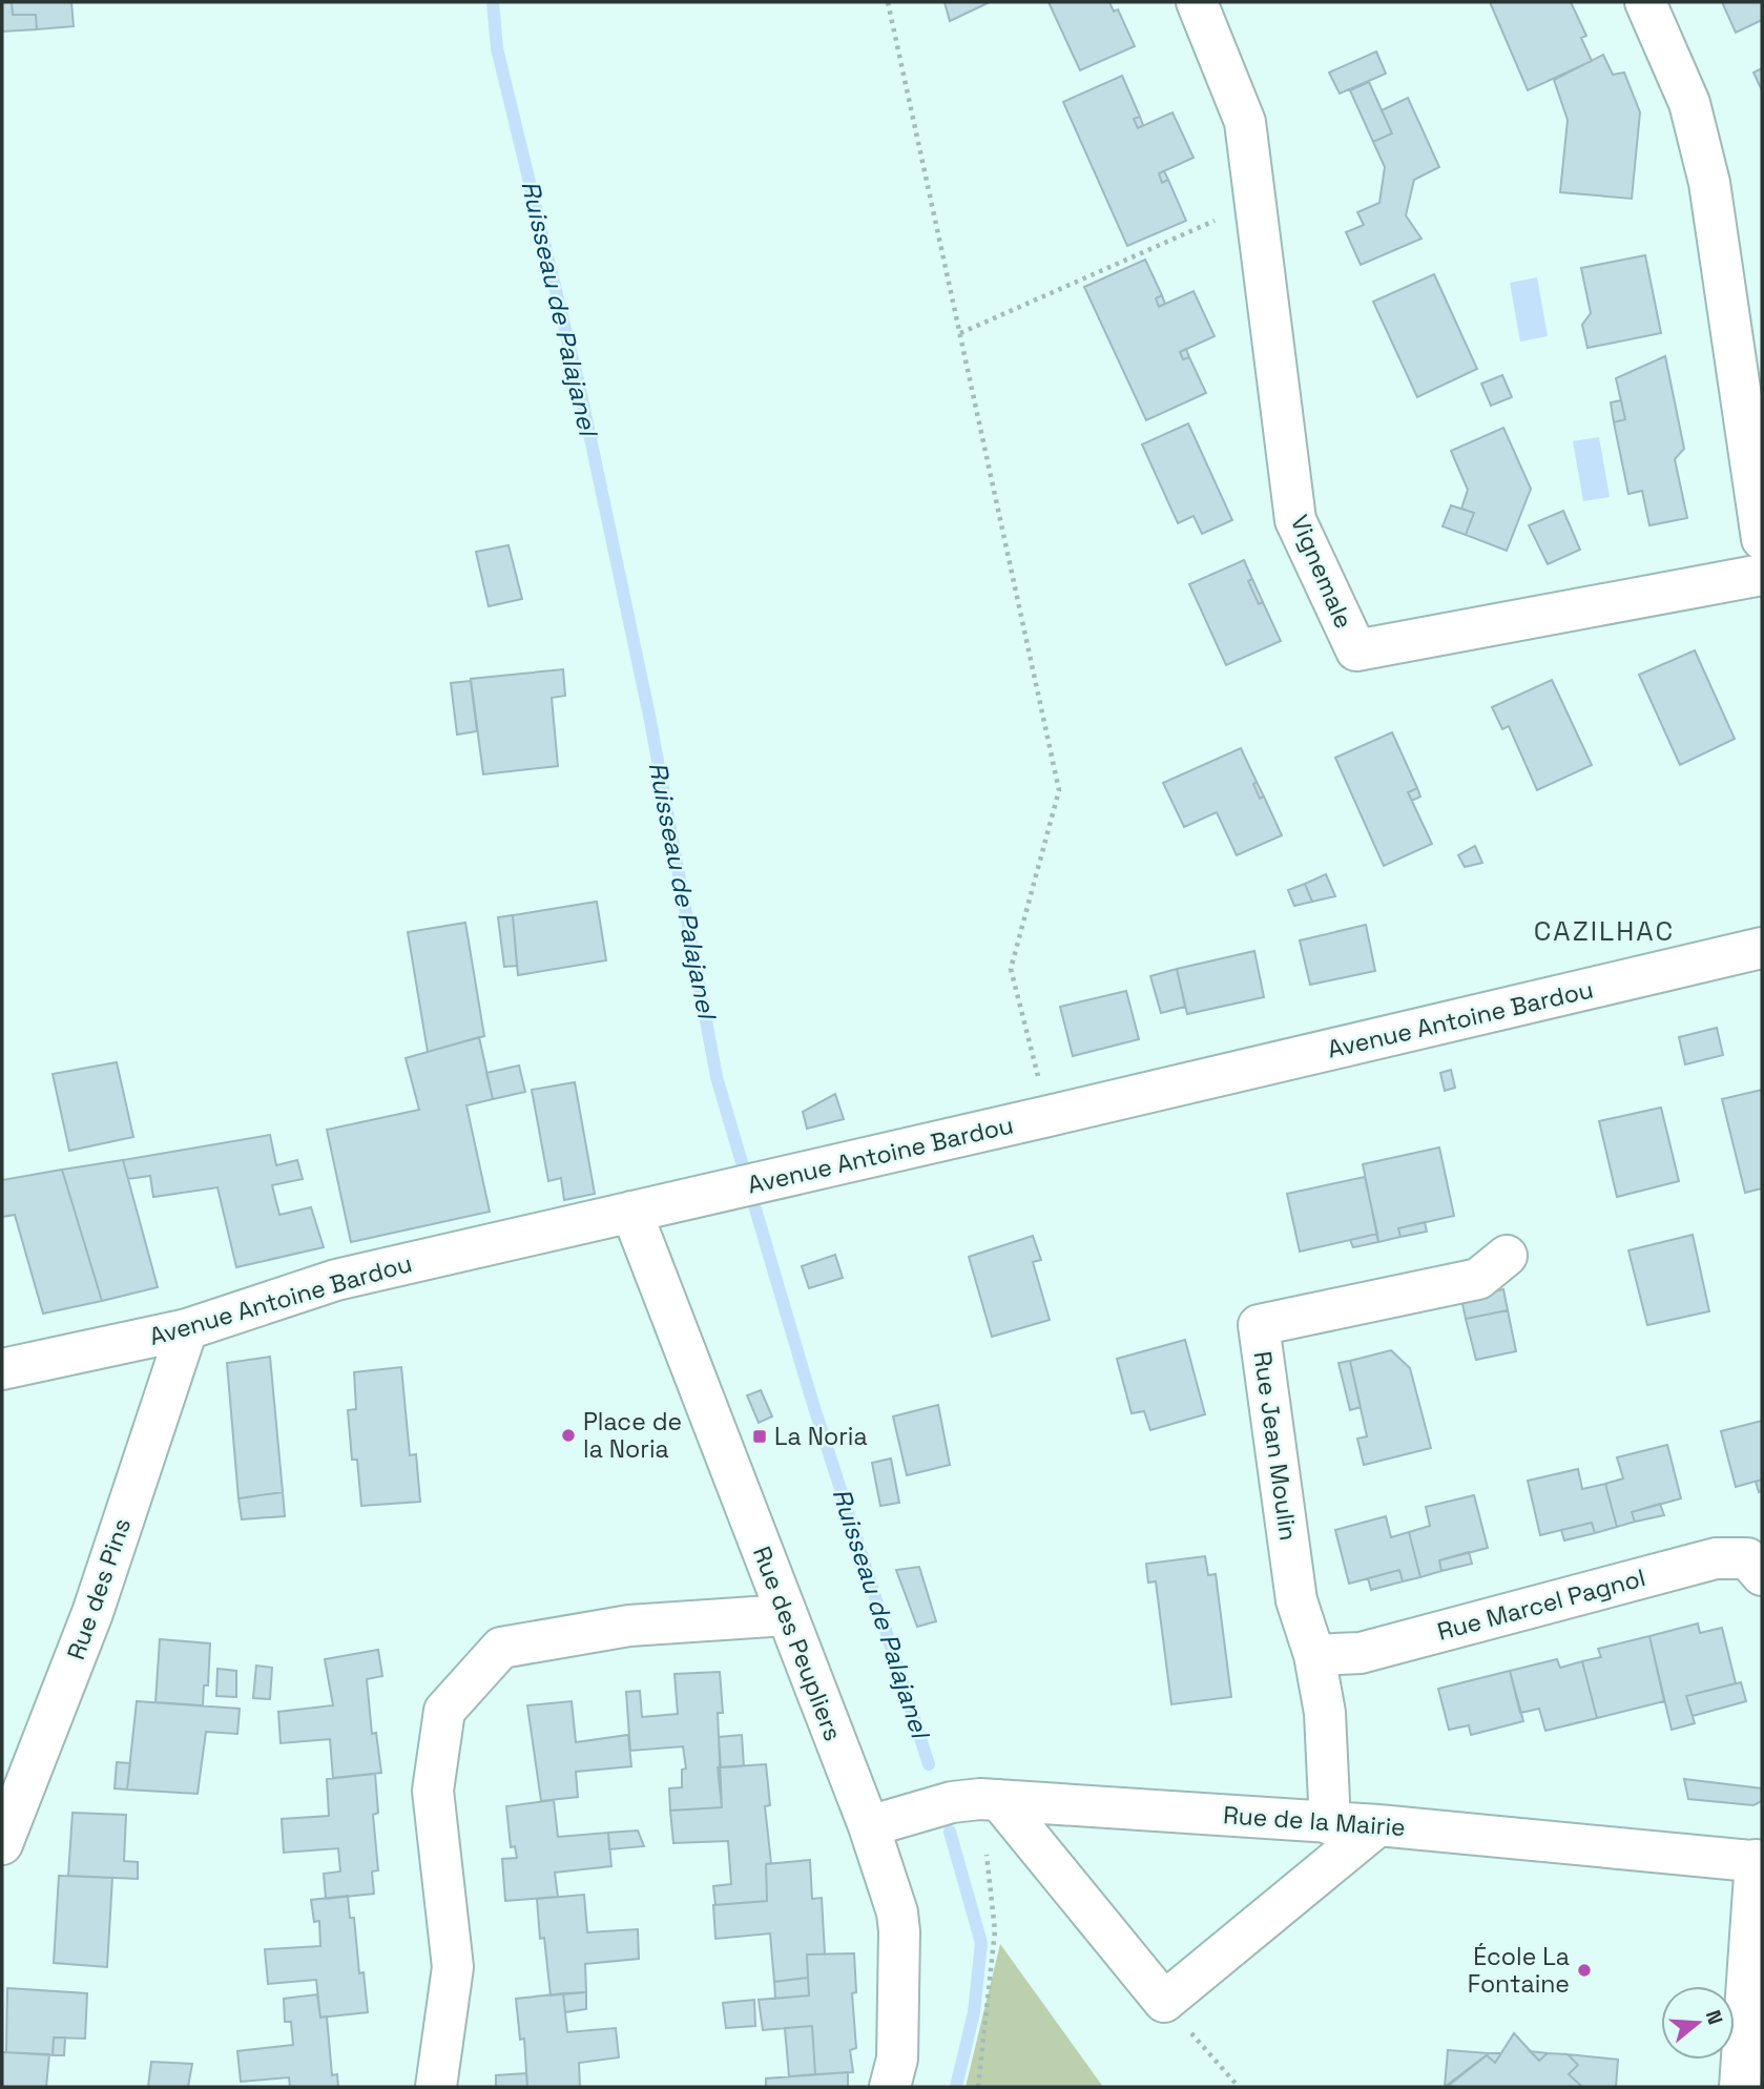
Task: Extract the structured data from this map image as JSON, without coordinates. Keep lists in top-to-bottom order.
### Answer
{
  "streets": {
    "street": [
      "Vignemale",
      "Avenue Antoine Bardou",
      "Rue Jean Moulin",
      "Rue des Pins",
      "Rue Marcel Pagnol",
      "Rue des Peupliers",
      "Rue de la Mairie"
    ]
  },
  "crossings": [
    ["Avenue Antoine Bardou", "Rue des Pins"],
    ["Avenue Antoine Bardou", "Rue des Peupliers"],
    ["Rue Jean Moulin", "Rue Marcel Pagnol"],
    ["Rue Jean Moulin", "Rue de la Mairie"],
    ["Rue des Peupliers", "Rue de la Mairie"]
  ],
  "districts": ["CAZILHAC"],
  "water": ["Ruisseau de Palajanel"],
  "places": {
    "other": ["Place de la Noria", "École La Fontaine"],
    "transit": ["La Noria"]
  },
  "north": "right"
}
